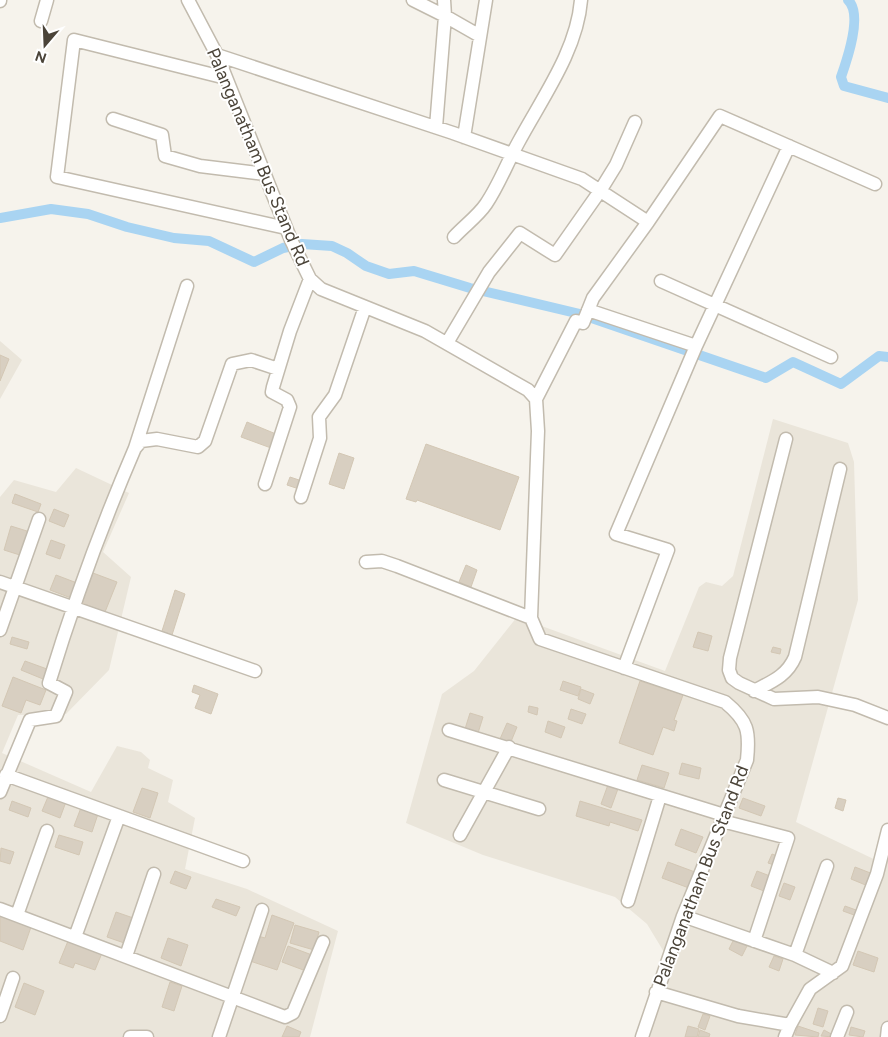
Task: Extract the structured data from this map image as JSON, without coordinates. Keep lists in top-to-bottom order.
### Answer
{
  "streets": {
    "street": ["Palanganatham Bus Stand Rd"]
  },
  "north": "bottom"
}
